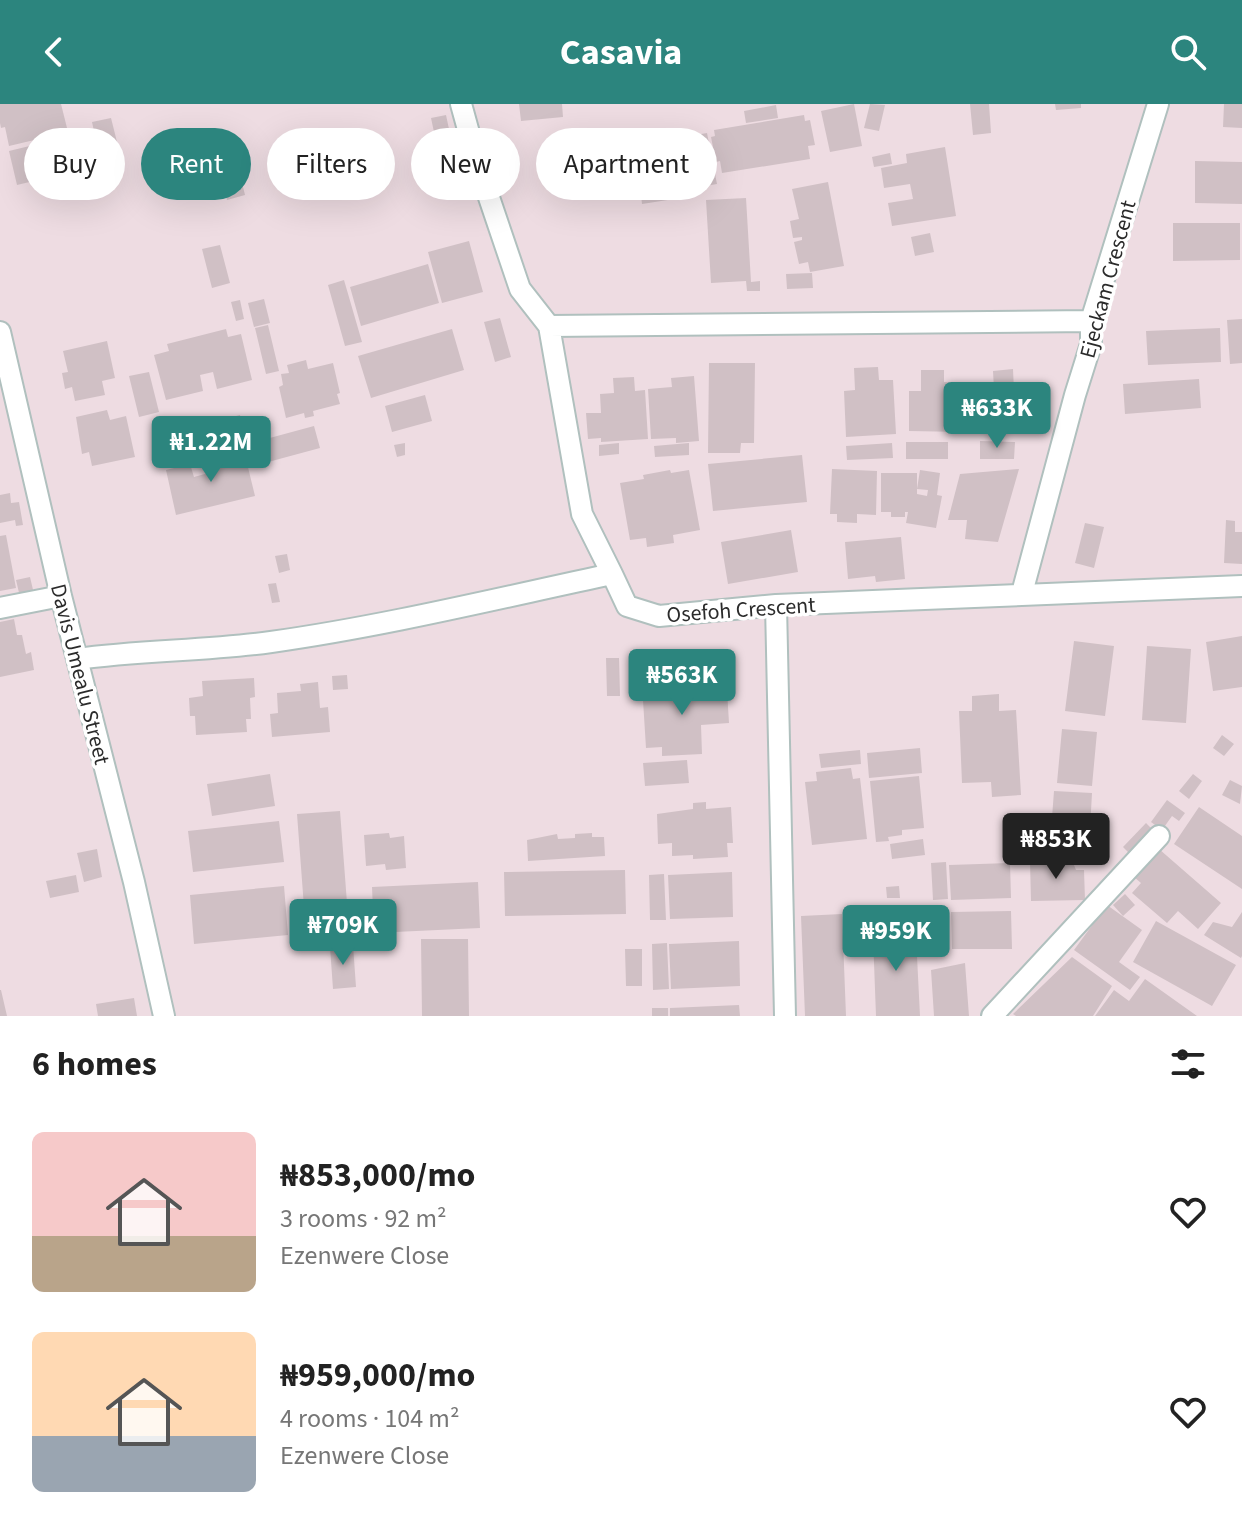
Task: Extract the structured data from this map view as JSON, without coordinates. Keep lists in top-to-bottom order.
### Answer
{
  "streets": {
    "street": ["Ejeckam Crescent", "Osefoh Crescent", "Davis Umealu Street"]
  },
  "crossings": [
    ["Ejeckam Crescent", "Osefoh Crescent"]
  ],
  "page": {
    "header": "Casavia",
    "chip": [
      "Buy",
      "Rent",
      "Filters",
      "New",
      "Apartment"
    ],
    "price": [
      "₦633K",
      "₦1.22M",
      "₦563K",
      "₦853K",
      "₦709K",
      "₦959K"
    ],
    "heading": "6 homes",
    "list": [
      {
        "name": "₦853,000/mo",
        "note": "3 rooms · 92 m² · Ezenwere Close"
      },
      {
        "name": "₦959,000/mo",
        "note": "4 rooms · 104 m² · Ezenwere Close"
      }
    ]
  }
}
